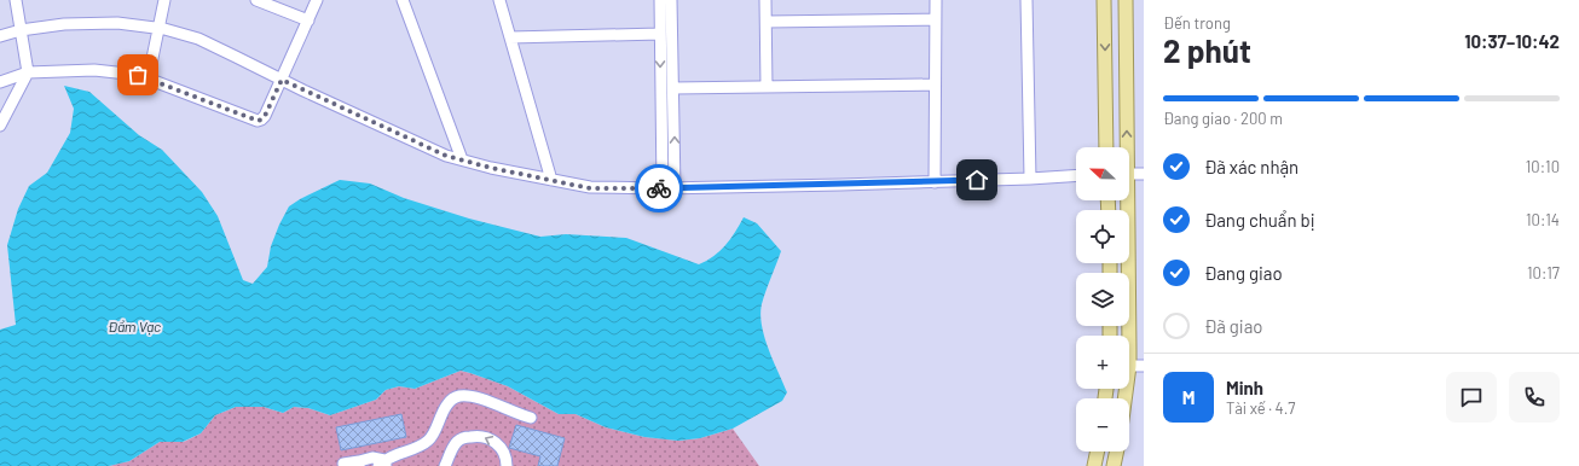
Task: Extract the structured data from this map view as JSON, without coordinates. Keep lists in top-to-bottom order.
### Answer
{
  "water": ["Đầm Vạc"],
  "north": "left",
  "page": {
    "heading": ["2 phút", "Đến trong", "10:37–10:42"],
    "panel": ["Minh", "Tài xế · 4.7"],
    "bar": "Đang giao · 200 m",
    "list": [
      ["Đã xác nhận", "10:10"],
      ["Đang chuẩn bị", "10:14"],
      ["Đang giao", "10:17"],
      "Đã giao"
    ],
    "map_buttons": ["+", "−"],
    "round": "M"
  }
}
